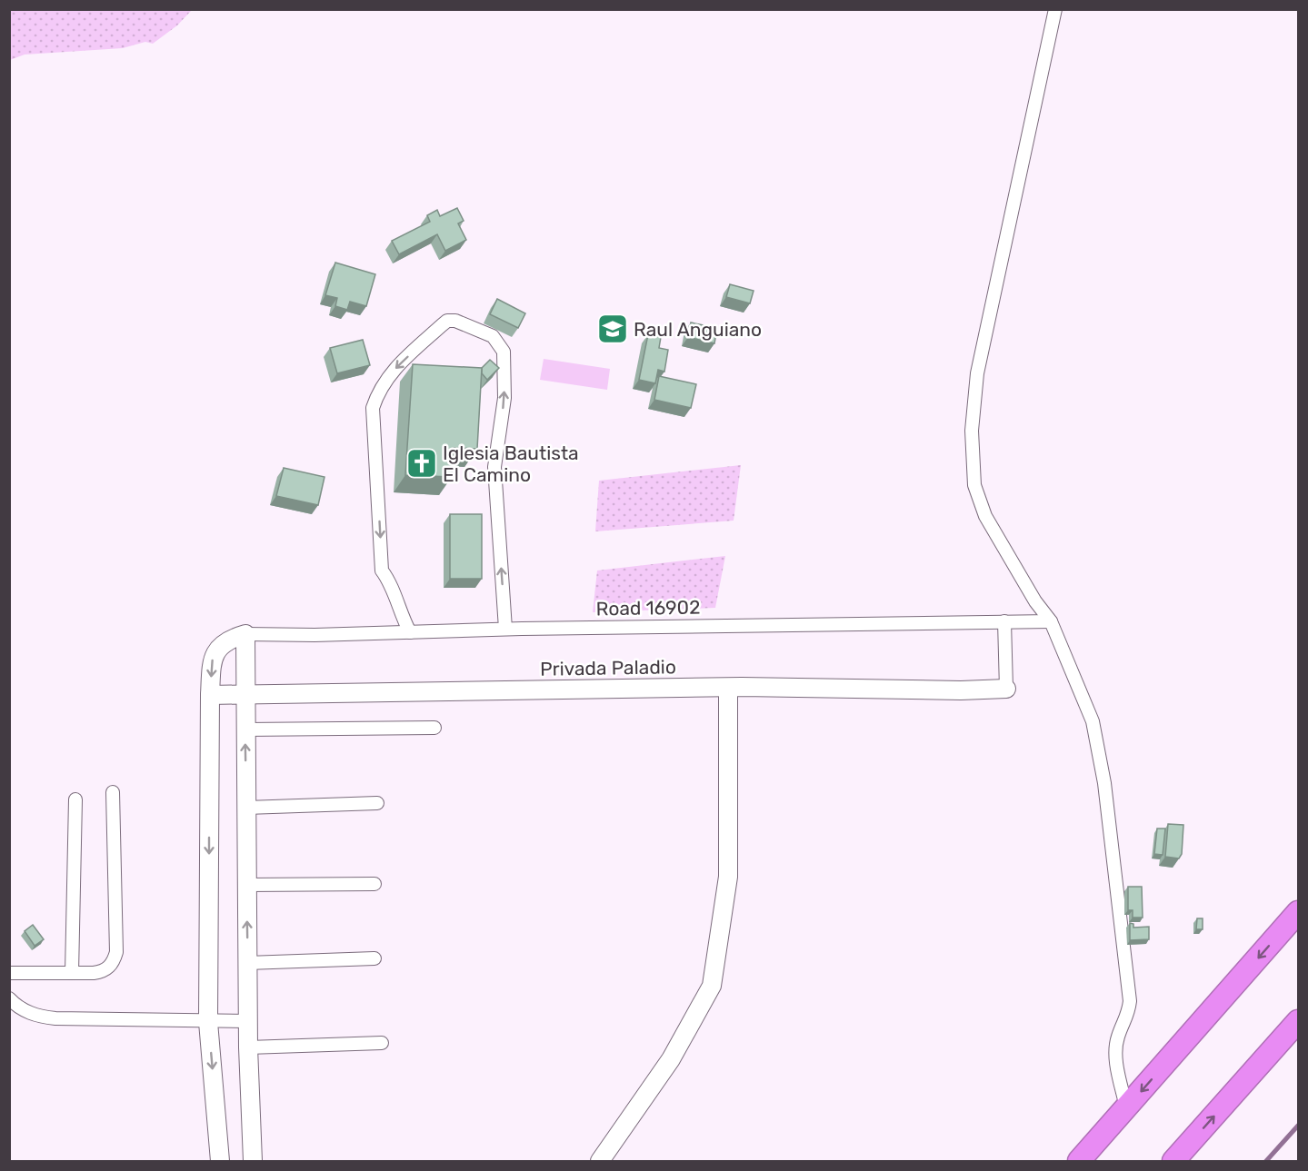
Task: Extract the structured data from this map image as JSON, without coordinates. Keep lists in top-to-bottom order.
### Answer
{
  "streets": {
    "street": ["Road 16902", "Privada Paladio"]
  },
  "places": {
    "school or university": ["Raul Anguiano"],
    "church": ["Iglesia Bautista El Camino"]
  }
}
